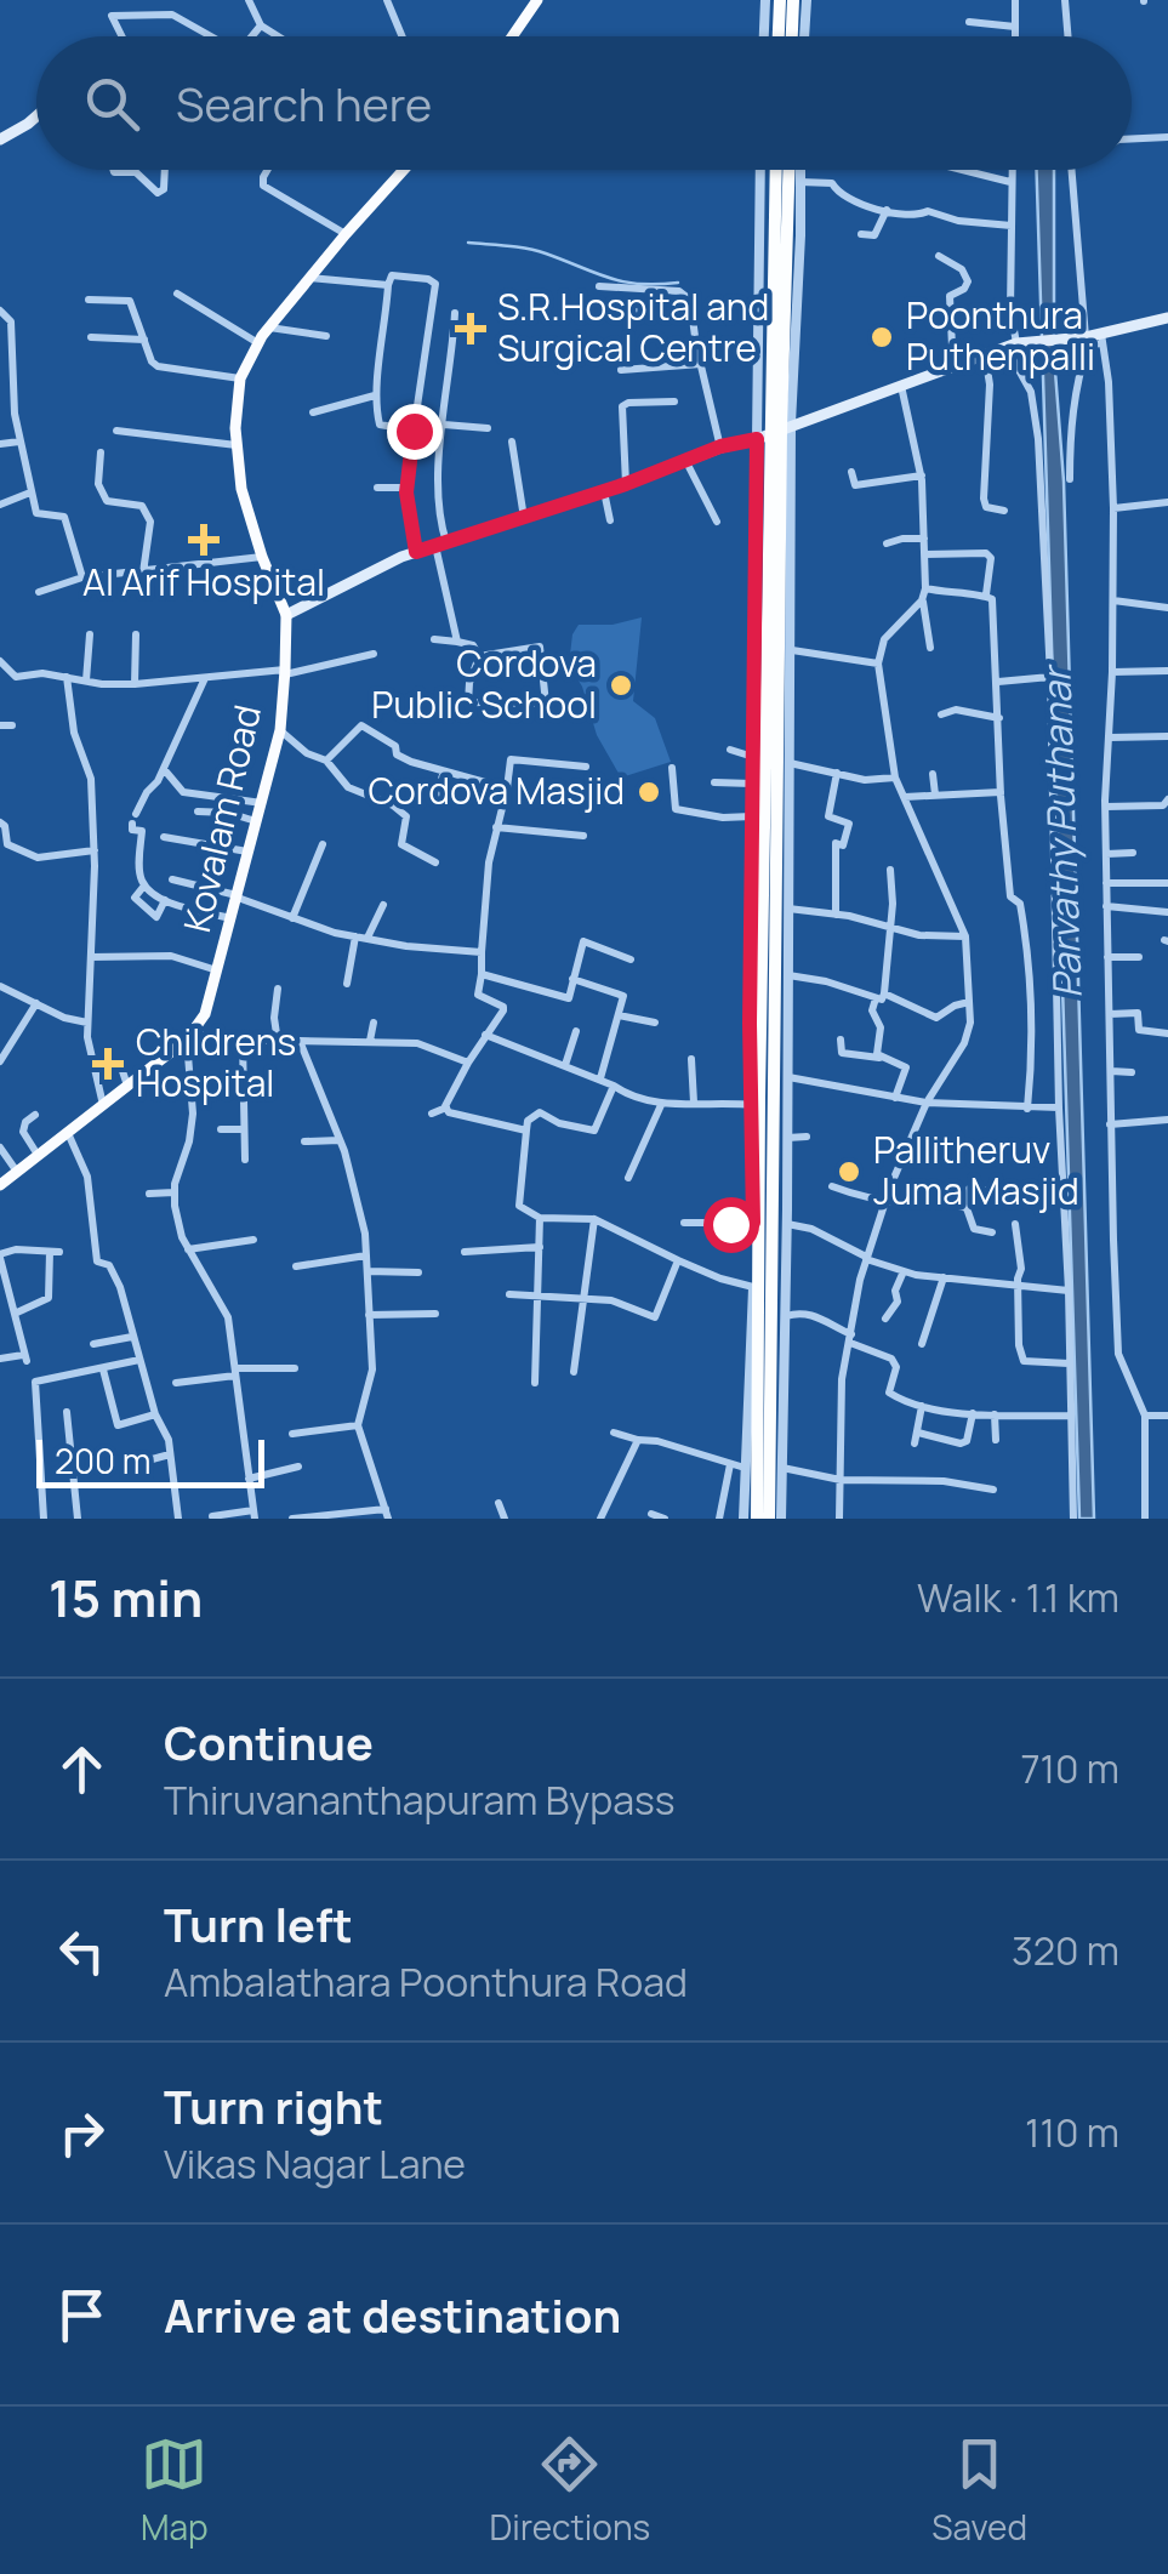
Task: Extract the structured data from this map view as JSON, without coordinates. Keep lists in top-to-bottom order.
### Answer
{
  "streets": {
    "main road": ["Kovalam Road"]
  },
  "water": ["Parvathy Puthanar"],
  "places": {
    "health": ["S.R.Hospital and Surgical Centre", "Al Arif Hospital", "Childrens Hospital"],
    "other": [
      "Poonthura Puthenpalli",
      "Cordova Public School",
      "Cordova Masjid",
      "Pallitheruv Juma Masjid"
    ]
  },
  "scale_bar": "200 m",
  "page": {
    "search": "Search here",
    "scale": "200 m",
    "heading": ["15 min", "Walk · 1.1 km"],
    "list": [
      ["Continue", "Thiruvananthapuram Bypass", "710 m"],
      ["Turn left", "Ambalathara Poonthura Road", "320 m"],
      ["Turn right", "Vikas Nagar Lane", "110 m"],
      "Arrive at destination"
    ],
    "nav": ["Map", "Directions", "Saved"]
  }
}
